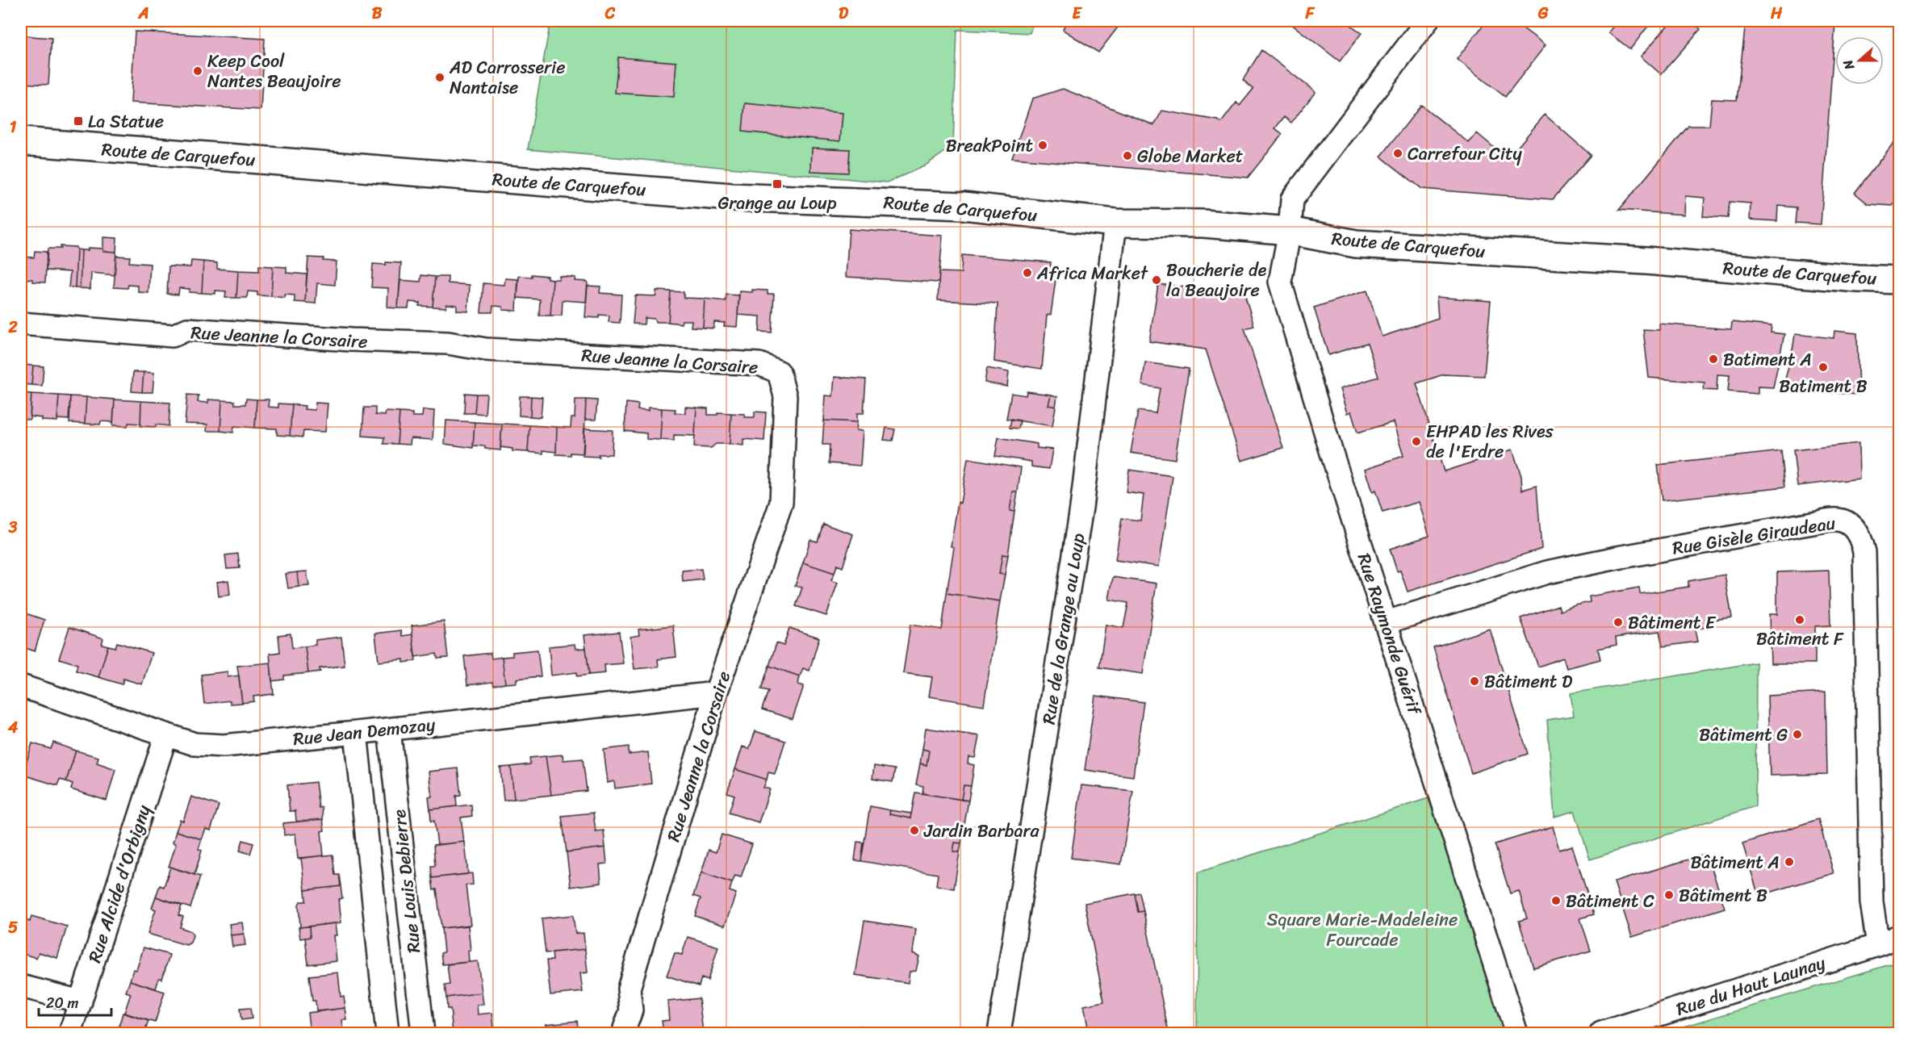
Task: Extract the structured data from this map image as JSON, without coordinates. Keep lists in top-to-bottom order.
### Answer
{
  "streets": {
    "main road": ["Route de Carquefou"],
    "street": [
      "Rue Jeanne la Corsaire",
      "Rue Gisèle Giraudeau",
      "Rue de la Grange au Loup",
      "Rue Raymonde Guérif",
      "Rue Jean Demozay",
      "Rue Louis Debierre",
      "Rue Alcide d'Orbigny",
      "Rue du Haut Launay"
    ]
  },
  "crossings": [
    ["Route de Carquefou", "Rue de la Grange au Loup"],
    ["Route de Carquefou", "Rue Raymonde Guérif"],
    ["Rue Jeanne la Corsaire", "Rue Jean Demozay"],
    ["Rue Gisèle Giraudeau", "Rue Raymonde Guérif"],
    ["Rue Gisèle Giraudeau", "Rue du Haut Launay"],
    ["Rue Jean Demozay", "Rue Louis Debierre"],
    ["Rue Jean Demozay", "Rue Alcide d'Orbigny"]
  ],
  "parks": ["Square Marie-Madeleine Fourcade"],
  "places": {
    "other": [
      "Keep Cool Nantes Beaujoire",
      "AD Carrosserie Nantaise",
      "BreakPoint",
      "Carrefour City",
      "Globe Market",
      "Africa Market",
      "Boucherie de la Beaujoire",
      "Batiment A",
      "Batiment B",
      "EHPAD les Rives de l'Erdre",
      "Bâtiment F",
      "Bâtiment E",
      "Bâtiment D",
      "Bâtiment G",
      "Jardin Barbara",
      "Bâtiment A",
      "Bâtiment B",
      "Bâtiment C"
    ],
    "transit": ["La Statue", "Grange au Loup"]
  },
  "scale_bar": "20 m",
  "north": "left",
  "grid": {
    "columns": [
      "A",
      "B",
      "C",
      "D",
      "E",
      "F",
      "G",
      "H"
    ],
    "rows": [
      "1",
      "2",
      "3",
      "4",
      "5"
    ]
  }
}
